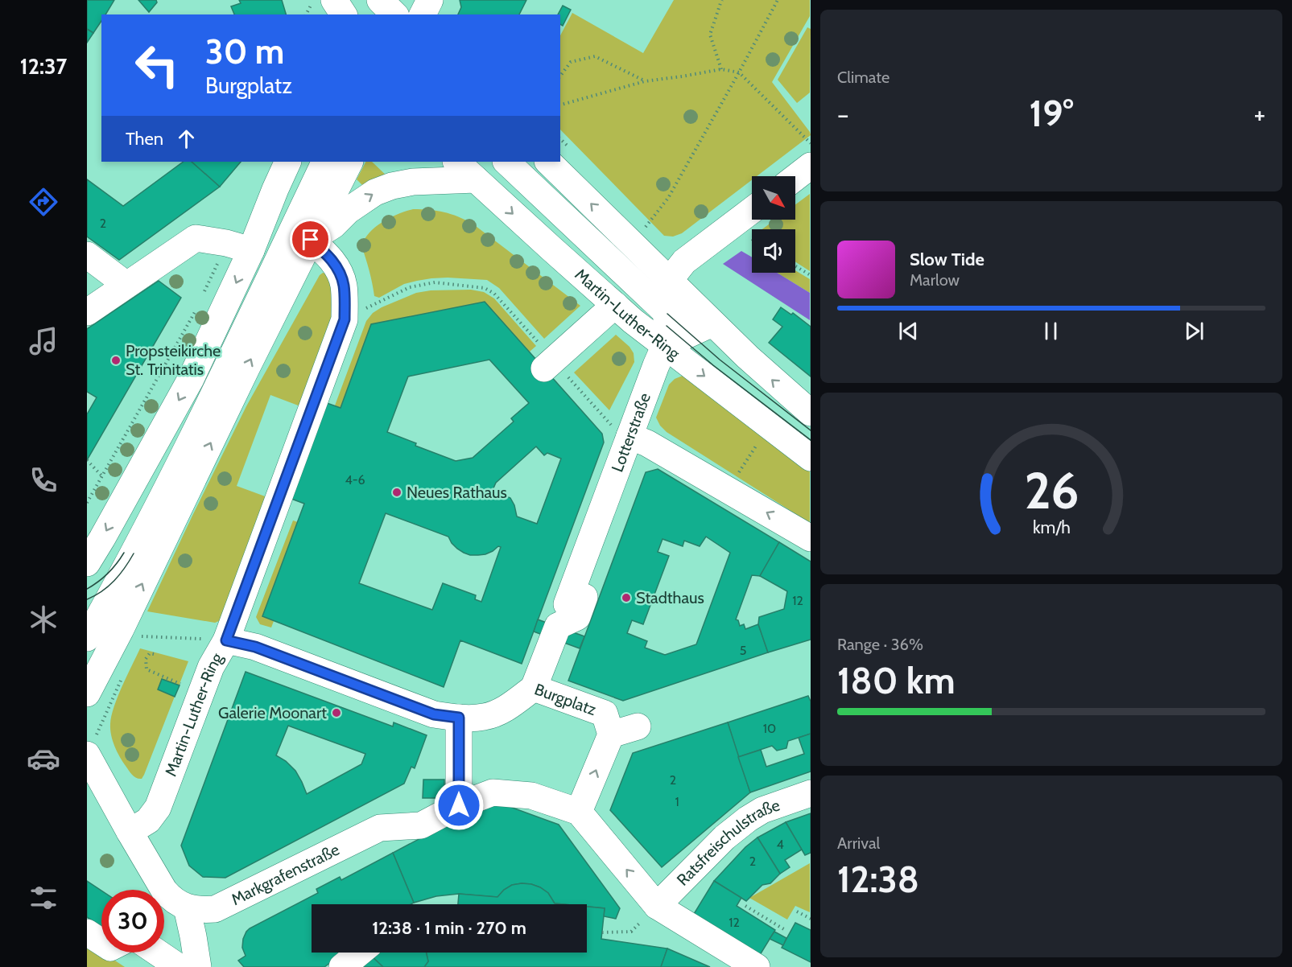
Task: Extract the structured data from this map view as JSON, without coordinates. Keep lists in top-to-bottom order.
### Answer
{
  "streets": {
    "street": [
      "Martin-Luther-Ring",
      "Lotterstraße",
      "Burgplatz",
      "Ratsfreischulstraße",
      "Markgrafenstraße"
    ]
  },
  "crossings": [
    ["Martin-Luther-Ring", "Lotterstraße"],
    ["Lotterstraße", "Burgplatz"]
  ],
  "places": [
    "Propsteikirche St. Trinitatis",
    "Neues Rathaus",
    "Stadthaus",
    "Galerie Moonart"
  ],
  "house_numbers": [
    "2",
    "4-6",
    "12",
    "5",
    "10",
    "2",
    "1",
    "4",
    "2",
    "12"
  ],
  "north": "bottom right",
  "page": {
    "tabs": "12:37",
    "tile": [
      "Climate",
      ["Range · 36%", "180 km"],
      ["Arrival", "12:38"]
    ],
    "turn": ["30 m", "Burgplatz"],
    "heat": ["−", "19°", "+"],
    "then": "Then",
    "song": ["Slow Tide", "Marlow"],
    "limit": "30",
    "trip": "12:38 · 1 min · 270 m",
    "gauge": ["26", "km/h"]
  }
}
